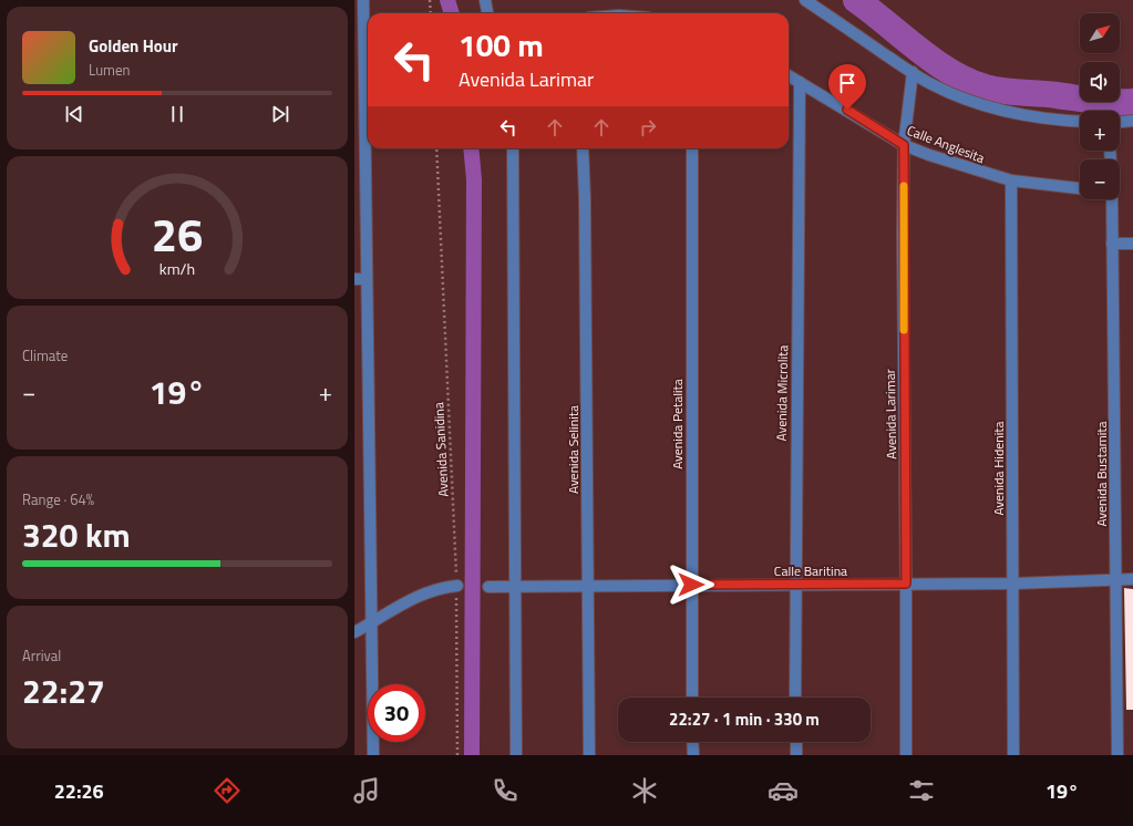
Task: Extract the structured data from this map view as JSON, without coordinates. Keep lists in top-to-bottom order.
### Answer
{
  "streets": {
    "street": [
      "Calle Anglesita",
      "Avenida Microlita",
      "Avenida Larimar",
      "Avenida Petalita",
      "Avenida Selinita",
      "Avenida Hidenita",
      "Avenida Bustamita",
      "Calle Baritina"
    ],
    "path": ["Avenida Sanidina"]
  },
  "crossings": [
    ["Calle Anglesita", "Avenida Microlita"],
    ["Calle Anglesita", "Avenida Larimar"],
    ["Calle Anglesita", "Avenida Hidenita"],
    ["Avenida Microlita", "Calle Baritina"],
    ["Avenida Larimar", "Calle Baritina"],
    ["Avenida Petalita", "Calle Baritina"],
    ["Avenida Selinita", "Calle Baritina"],
    ["Avenida Hidenita", "Calle Baritina"],
    ["Avenida Bustamita", "Calle Baritina"]
  ],
  "north": "top right",
  "page": {
    "map_buttons": ["+", "−"],
    "turn": ["100 m", "Avenida Larimar"],
    "song": ["Golden Hour", "Lumen"],
    "tile": [
      "Climate",
      ["Range · 64%", "320 km"],
      ["Arrival", "22:27"]
    ],
    "heat": ["−", "19°", "+"],
    "limit": "30",
    "trip": "22:27 · 1 min · 330 m",
    "tabs": ["22:26", "19°"],
    "gauge": ["26", "km/h"]
  }
}
